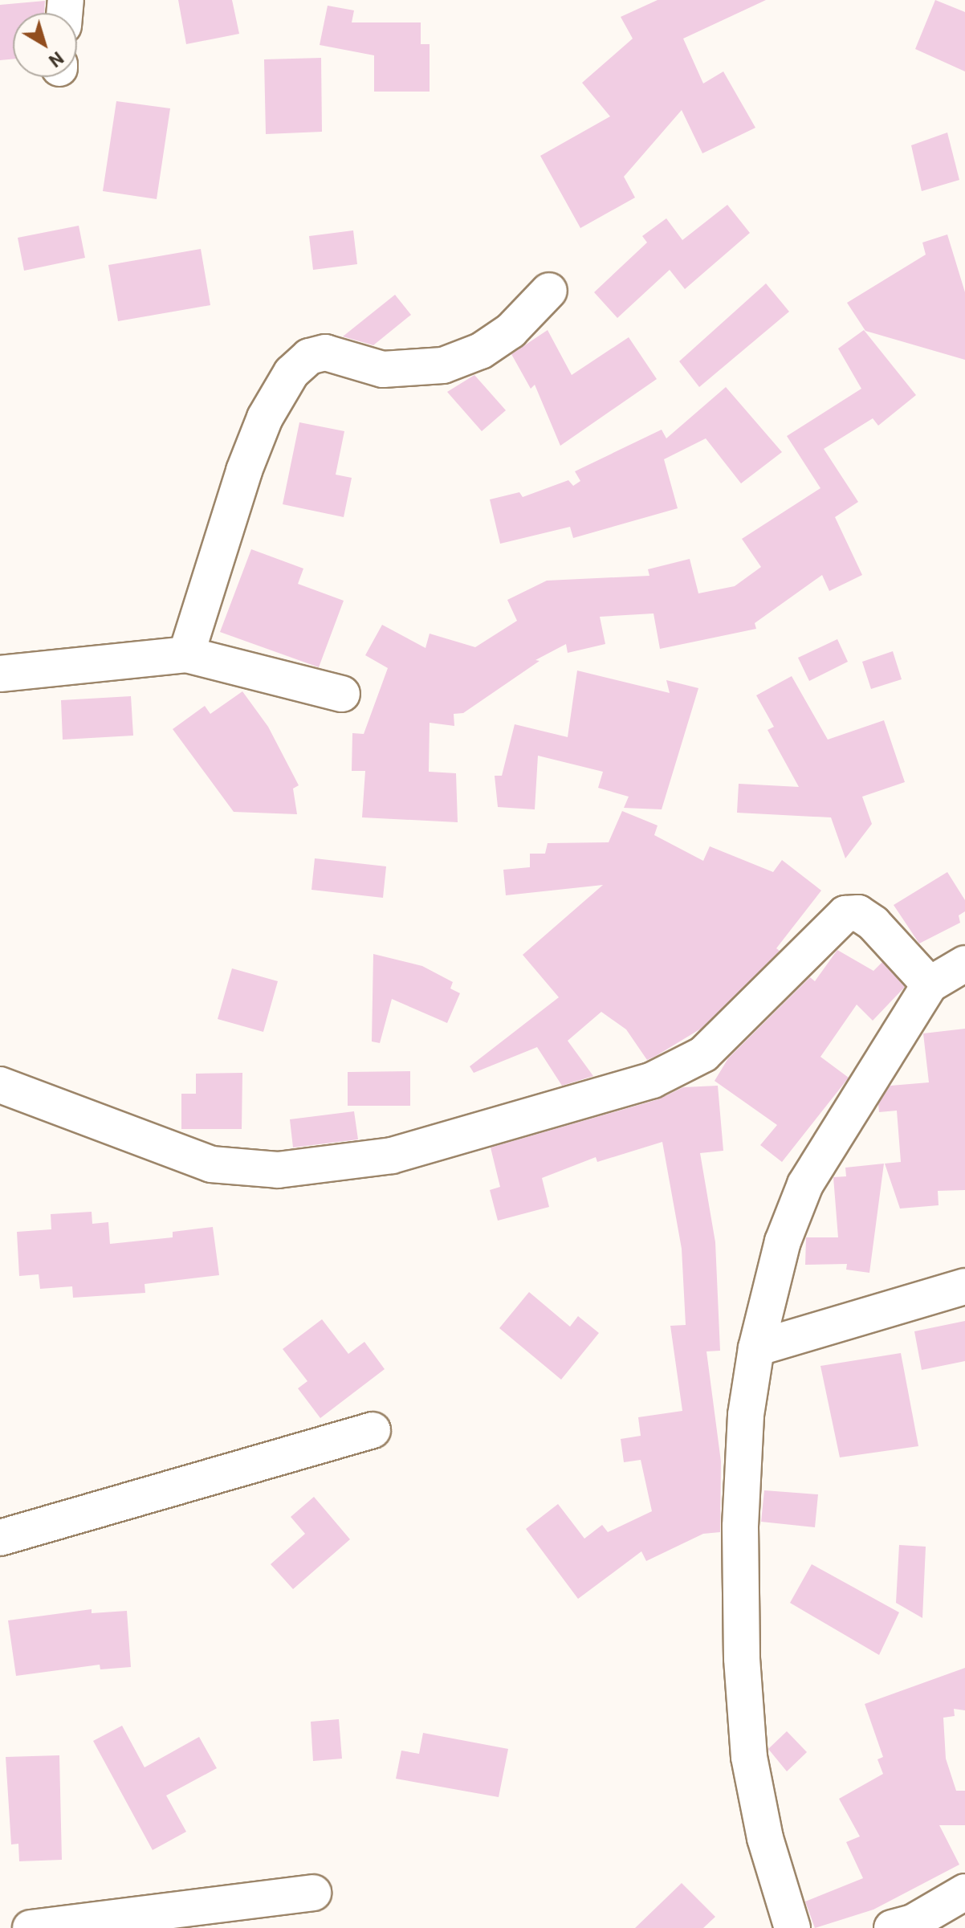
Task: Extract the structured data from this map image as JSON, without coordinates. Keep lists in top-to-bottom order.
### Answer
{
  "north": "bottom right"
}
